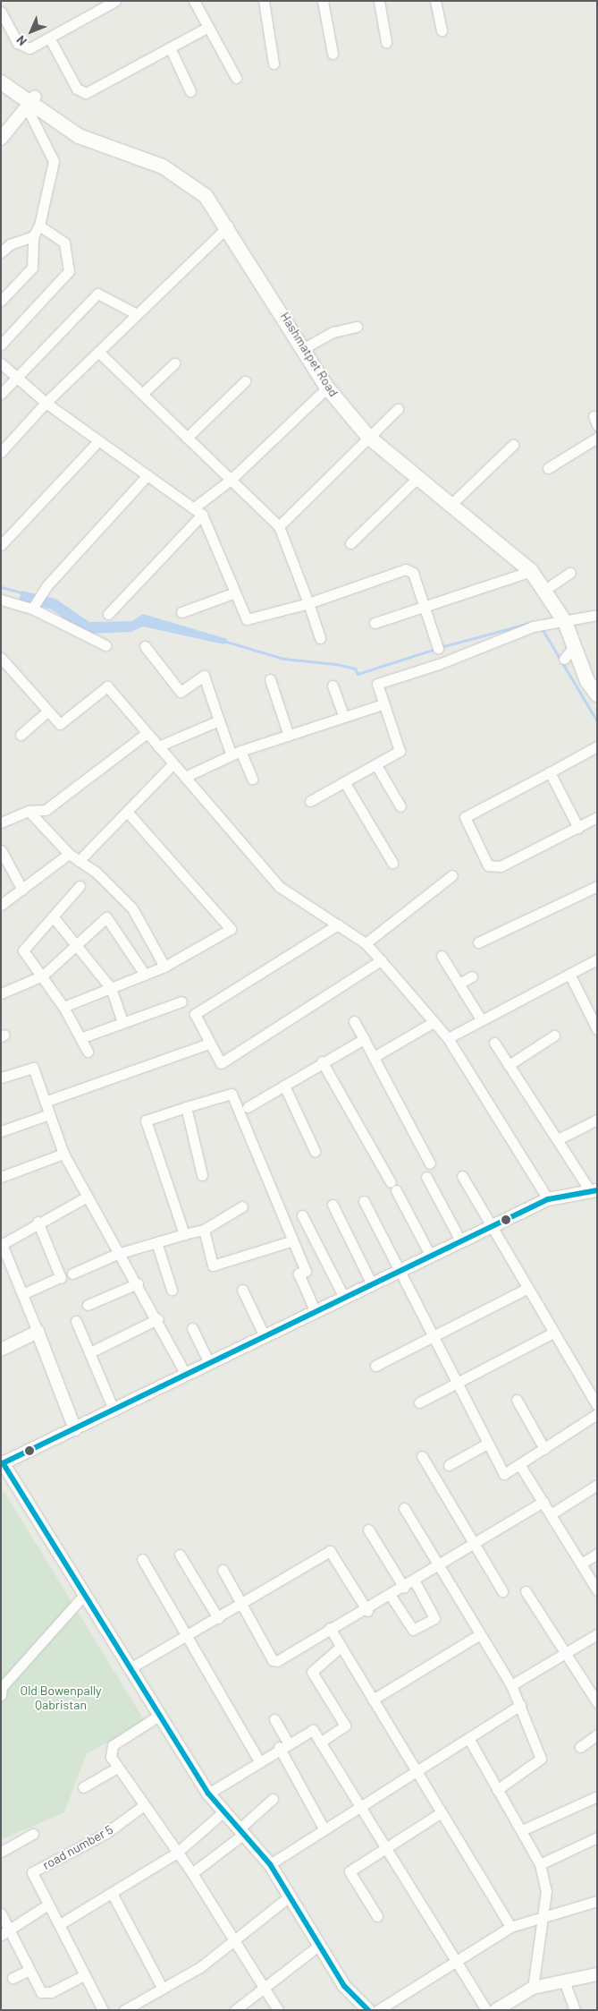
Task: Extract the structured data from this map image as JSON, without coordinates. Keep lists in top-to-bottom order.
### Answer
{
  "streets": {
    "main road": ["Hashmatpet Road"],
    "street": ["road number 5"]
  },
  "parks": ["Old Bowenpally Qabristan"],
  "north": "bottom left"
}
